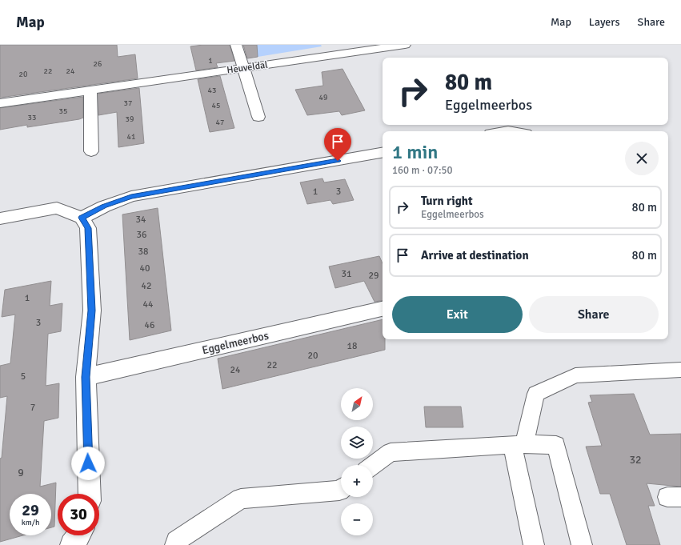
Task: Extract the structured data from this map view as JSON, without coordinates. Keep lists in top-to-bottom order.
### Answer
{
  "streets": {
    "street": ["Heuveldal", "Eggelmeerbos"]
  },
  "house_numbers": [
    "1",
    "26",
    "22",
    "24",
    "20",
    "43",
    "49",
    "37",
    "45",
    "35",
    "33",
    "39",
    "47",
    "41",
    "1",
    "3",
    "34",
    "36",
    "38",
    "40",
    "31",
    "29",
    "42",
    "1",
    "44",
    "3",
    "46",
    "18",
    "20",
    "22",
    "24",
    "5",
    "7",
    "32",
    "9"
  ],
  "north": "top right",
  "page": {
    "header": "Map",
    "nav": ["Map", "Layers", "Share"],
    "turn": ["80 m", "Eggelmeerbos"],
    "heading": ["1 min", "160 m · 07:50"],
    "list": [
      {
        "name": "Turn right",
        "note": "Eggelmeerbos",
        "value": "80 m"
      },
      {
        "name": "Arrive at destination",
        "value": "80 m"
      }
    ],
    "buttons": ["Exit", "Share"],
    "map_buttons": ["+", "−"],
    "speed": "29 km/h",
    "limit": "30"
  }
}
